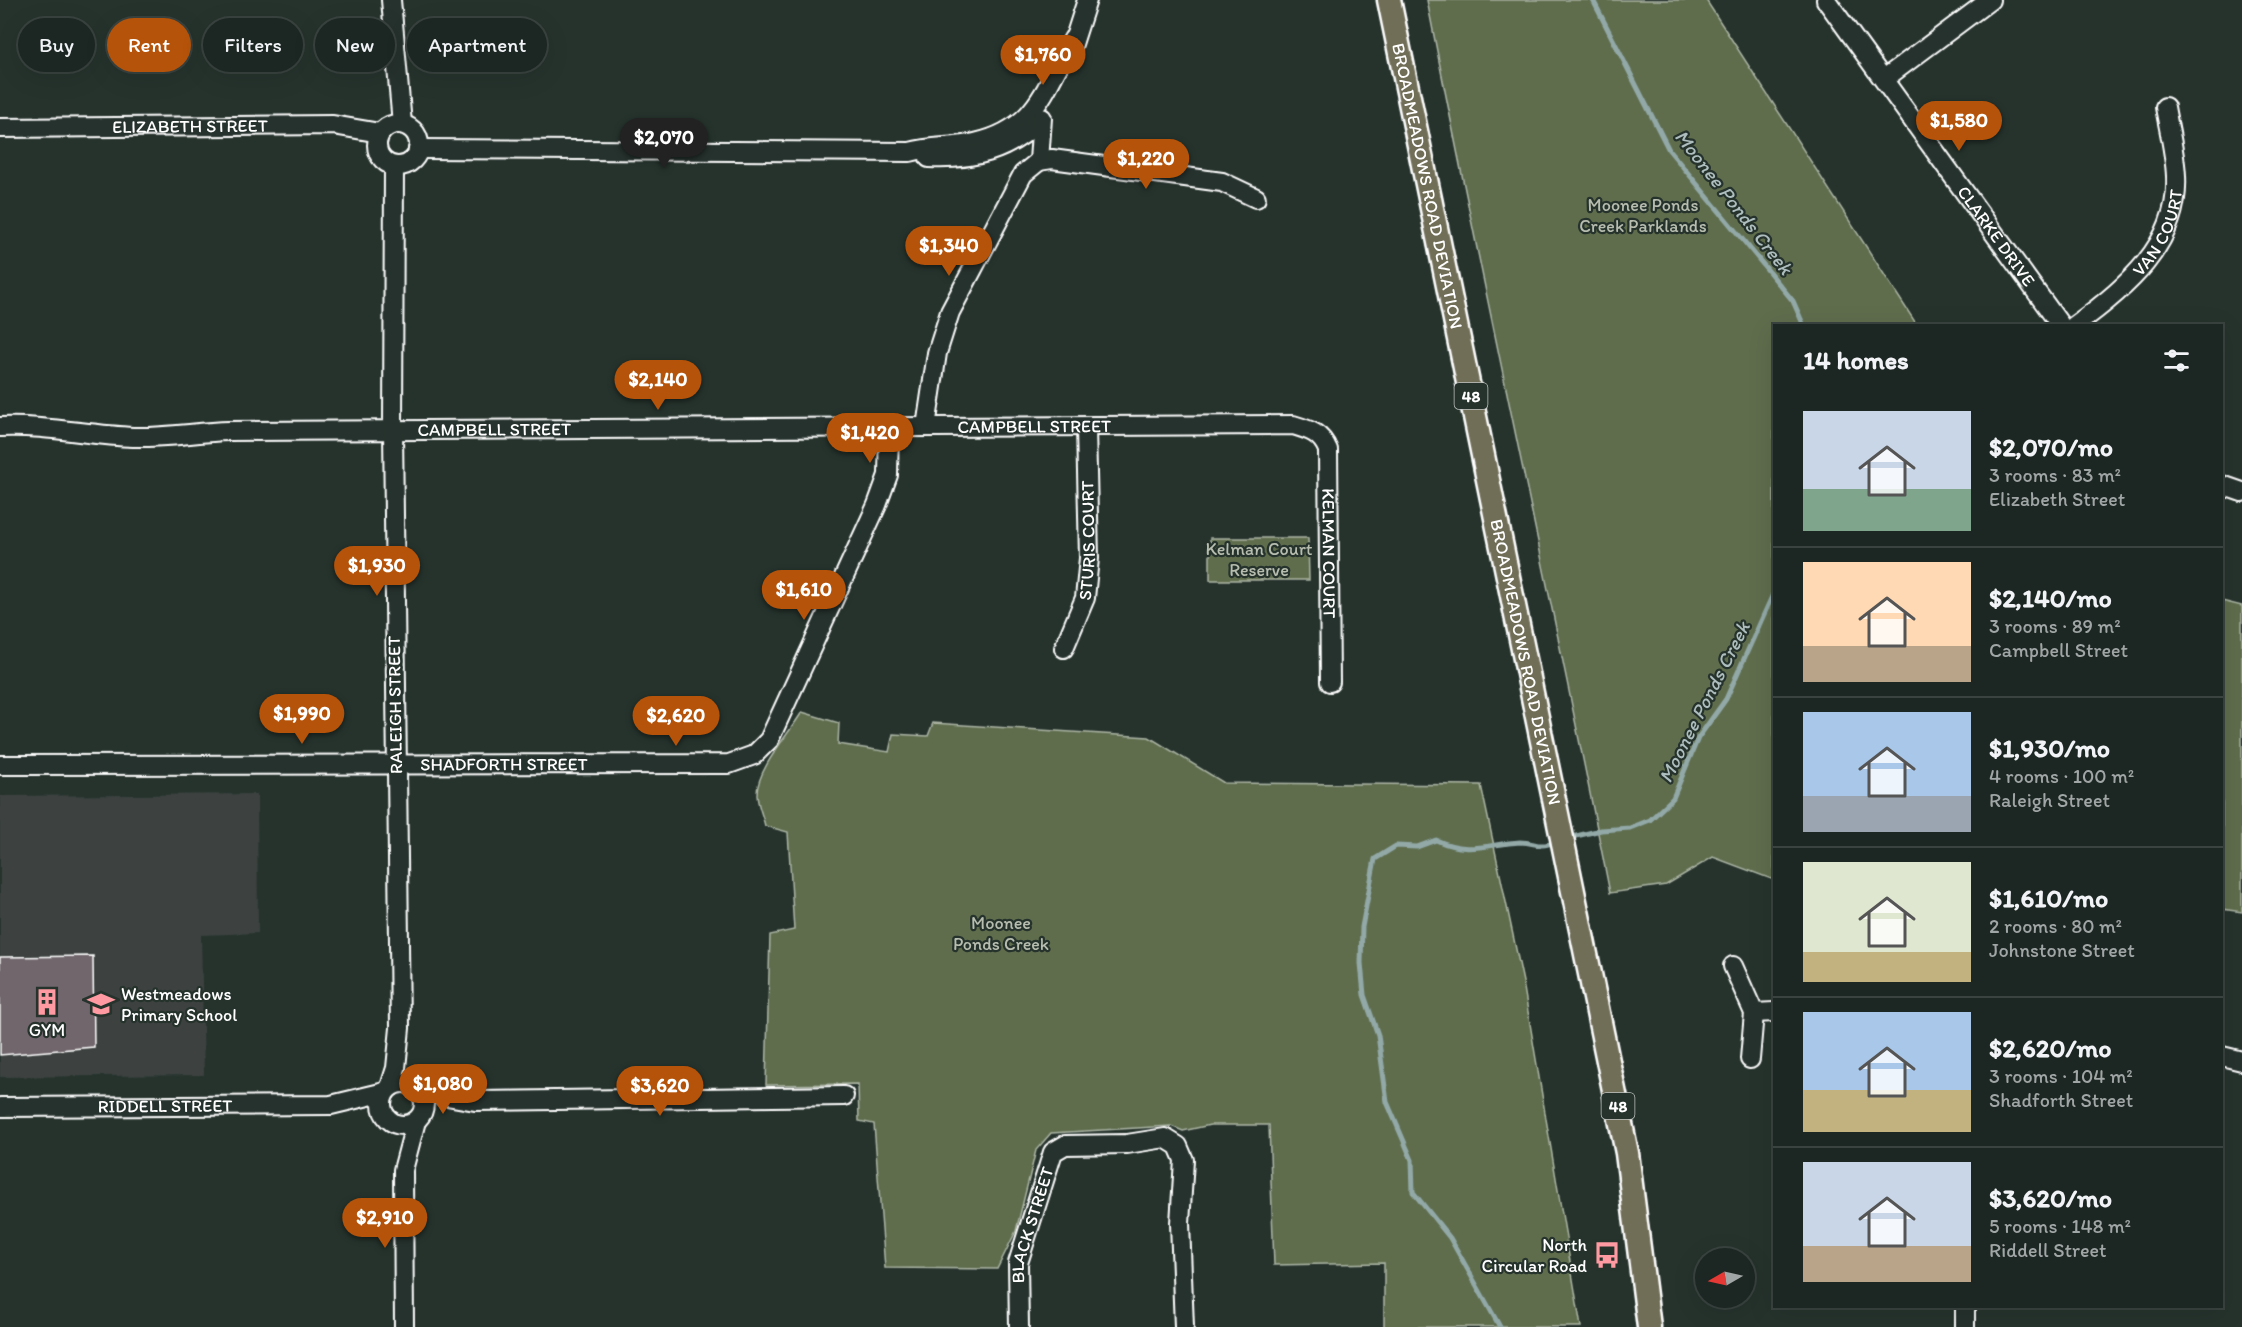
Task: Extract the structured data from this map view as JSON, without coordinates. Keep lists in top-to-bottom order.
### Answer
{
  "streets": {
    "main road": ["BROADMEADOWS ROAD DEVIATION", "48"],
    "street": [
      "ELIZABETH STREET",
      "VAN COURT",
      "CLARKE DRIVE",
      "CAMPBELL STREET",
      "STURIS COURT",
      "KELMAN COURT",
      "RALEIGH STREET",
      "SHADFORTH STREET",
      "RIDDELL STREET",
      "BLACK STREET"
    ]
  },
  "crossings": [
    ["ELIZABETH STREET", "RALEIGH STREET"],
    ["CAMPBELL STREET", "STURIS COURT"],
    ["CAMPBELL STREET", "KELMAN COURT"],
    ["CAMPBELL STREET", "RALEIGH STREET"],
    ["CAMPBELL STREET", "SHADFORTH STREET"],
    ["RALEIGH STREET", "SHADFORTH STREET"],
    ["RALEIGH STREET", "RIDDELL STREET"]
  ],
  "water": ["Moonee Ponds Creek"],
  "parks": ["Moonee Ponds Creek Parklands", "Kelman Court Reserve", "Moonee Ponds Creek"],
  "places": {
    "building": ["GYM"],
    "school or university": ["Westmeadows Primary School"],
    "bus stop": ["North Circular Road"]
  },
  "north": "left",
  "page": {
    "chip": [
      "Buy",
      "Rent",
      "Filters",
      "New",
      "Apartment"
    ],
    "price": [
      "$1,760",
      "$1,580",
      "$2,070",
      "$1,220",
      "$1,340",
      "$2,140",
      "$1,420",
      "$1,930",
      "$1,610",
      "$1,990",
      "$2,620",
      "$1,080",
      "$3,620",
      "$2,910"
    ],
    "heading": "14 homes",
    "list": [
      {
        "name": "$2,070/mo",
        "note": "3 rooms · 83 m² · Elizabeth Street"
      },
      {
        "name": "$2,140/mo",
        "note": "3 rooms · 89 m² · Campbell Street"
      },
      {
        "name": "$1,930/mo",
        "note": "4 rooms · 100 m² · Raleigh Street"
      },
      {
        "name": "$1,610/mo",
        "note": "2 rooms · 80 m² · Johnstone Street"
      },
      {
        "name": "$2,620/mo",
        "note": "3 rooms · 104 m² · Shadforth Street"
      },
      {
        "name": "$3,620/mo",
        "note": "5 rooms · 148 m² · Riddell Street"
      }
    ]
  }
}
